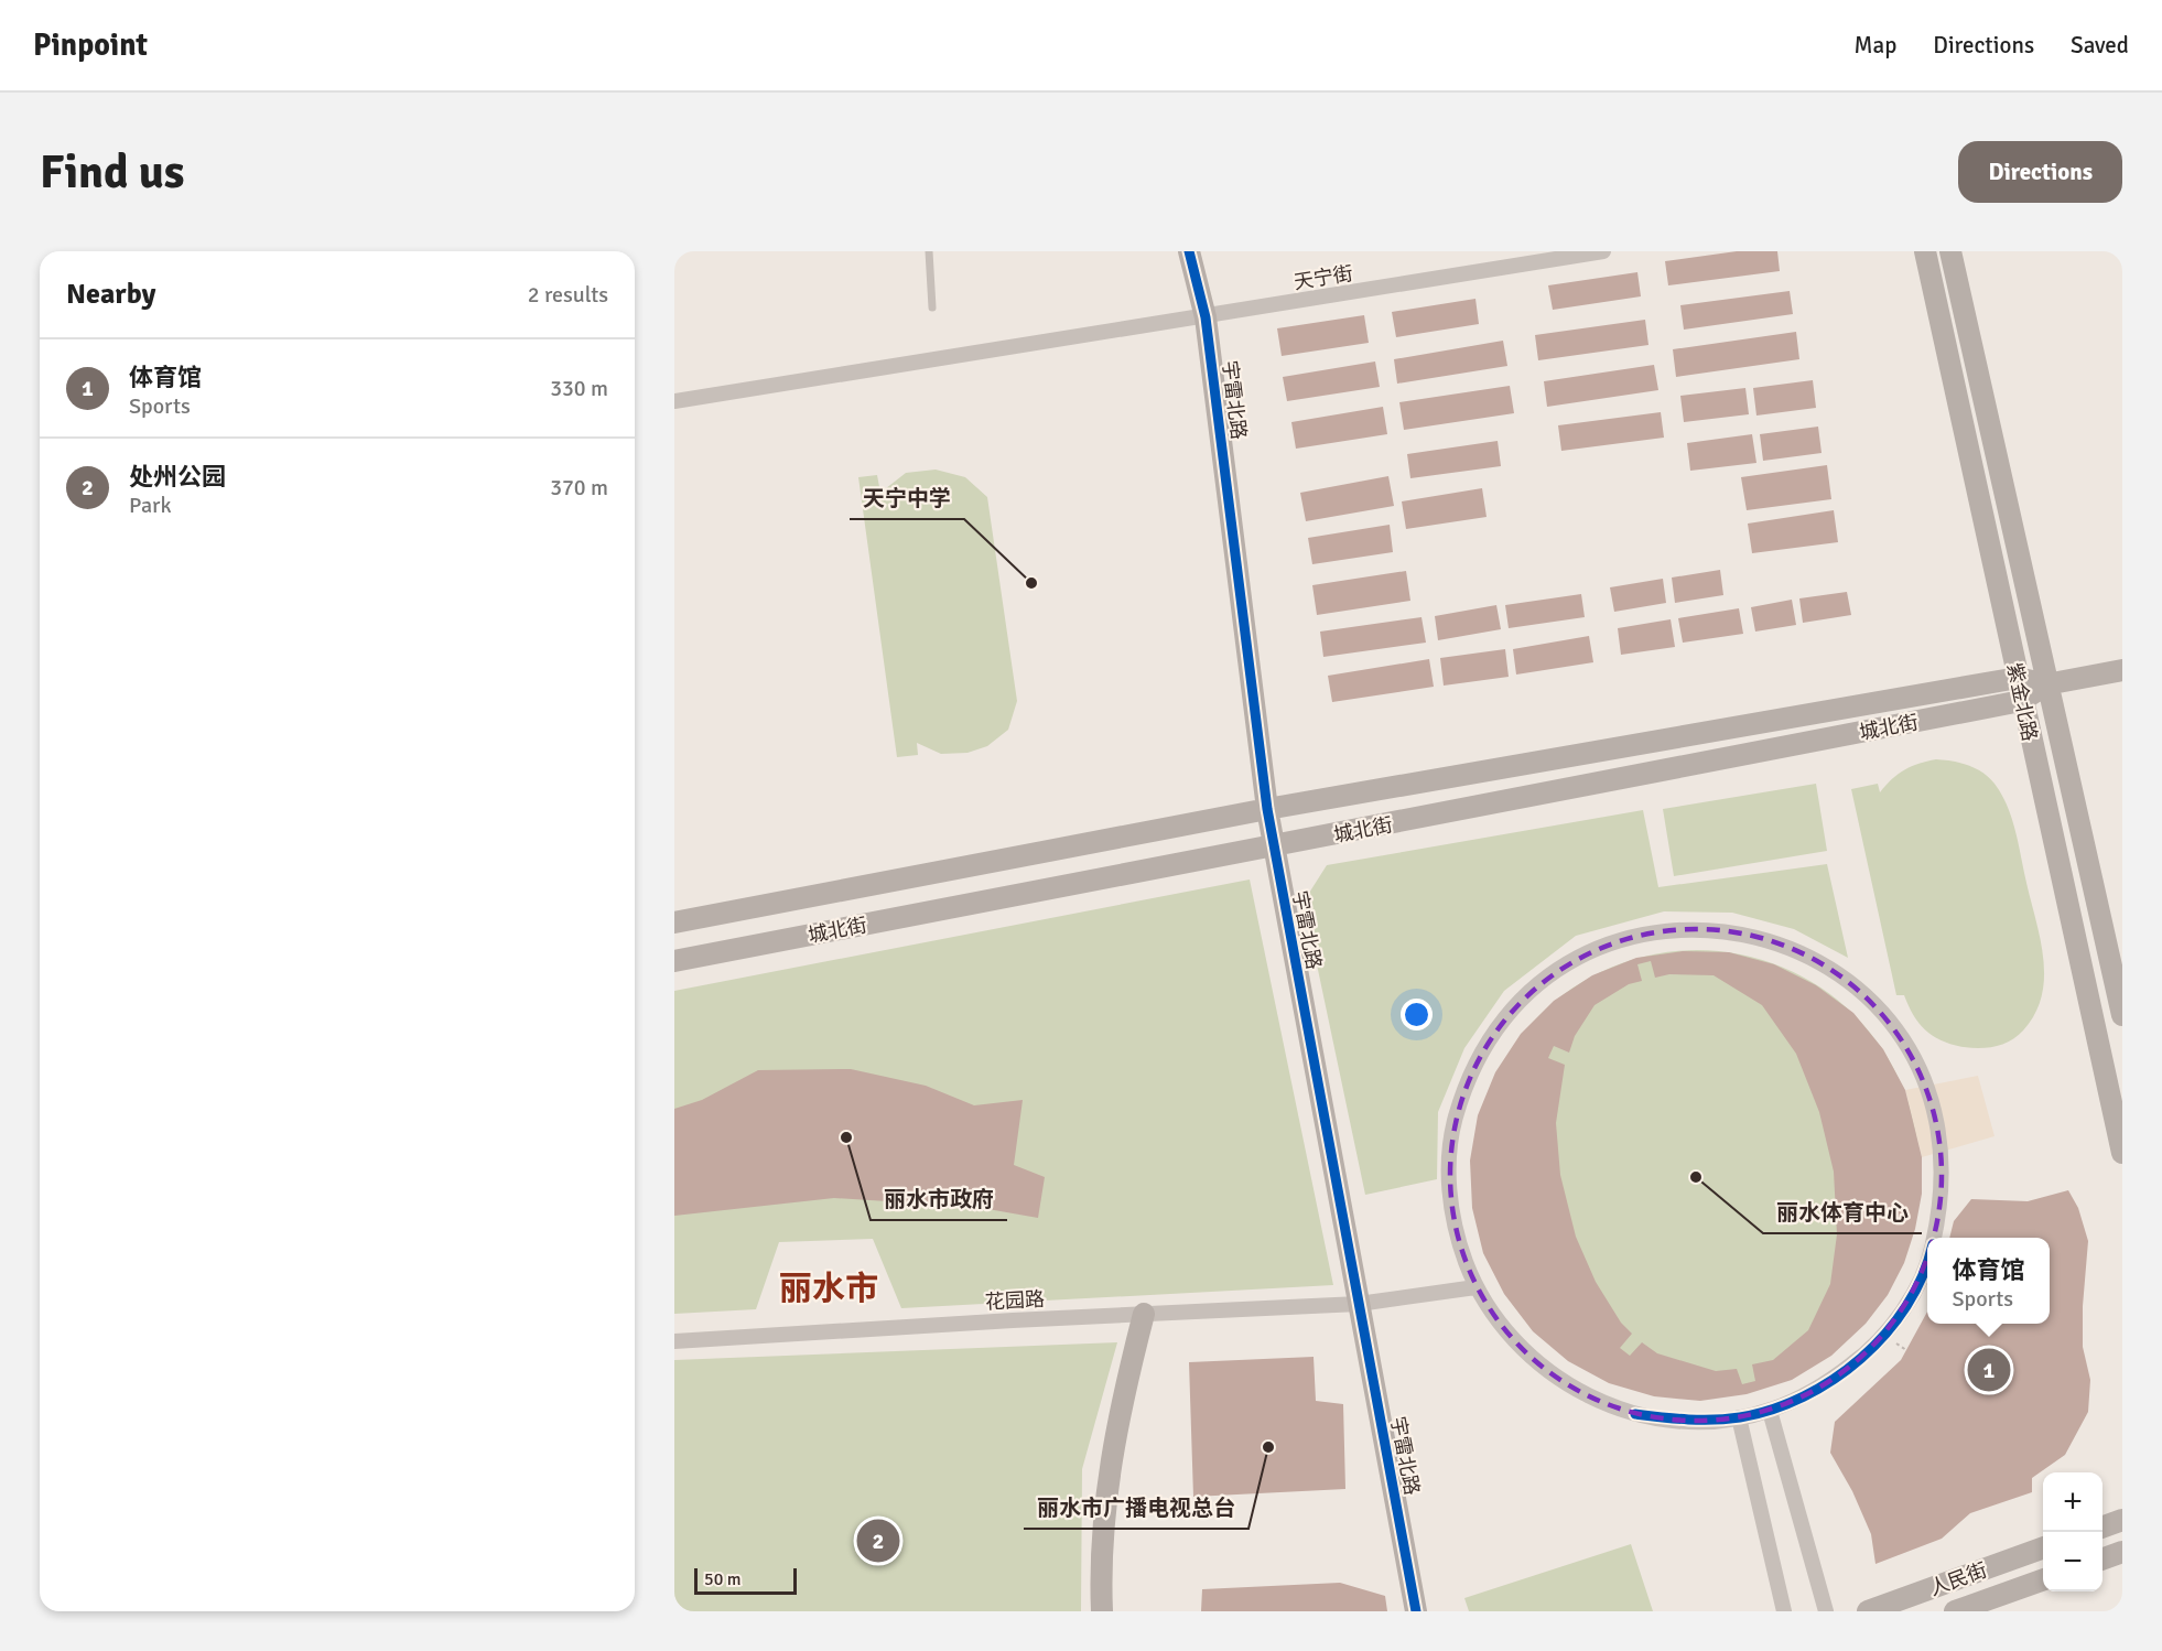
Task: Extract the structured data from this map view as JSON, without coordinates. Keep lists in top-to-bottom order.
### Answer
{
  "streets": {
    "main road": [
      "宇雷北路",
      "紫金北路",
      "城北街",
      "人民街"
    ],
    "street": ["天宁街", "花园路"]
  },
  "crossings": [
    ["天宁街", "宇雷北路"],
    ["宇雷北路", "城北街"],
    ["宇雷北路", "花园路"],
    ["紫金北路", "城北街"]
  ],
  "districts": ["丽水市"],
  "places": [
    "天宁中学",
    "丽水市政府",
    "丽水体育中心",
    "丽水市广播电视总台"
  ],
  "scale_bar": "50 m",
  "page": {
    "header": "Pinpoint",
    "nav": ["Map", "Directions", "Saved"],
    "buttons": "Directions",
    "title": "Find us",
    "heading": ["Nearby", "2 results"],
    "list": [
      {
        "mark": "1",
        "name": "体育馆",
        "note": "Sports",
        "value": "330 m"
      },
      {
        "mark": "2",
        "name": "处州公园",
        "note": "Park",
        "value": "370 m"
      }
    ],
    "popup": ["体育馆", "Sports"],
    "pins": ["1", "2"],
    "map_buttons": ["+", "−"],
    "scale": "50 m"
  }
}
